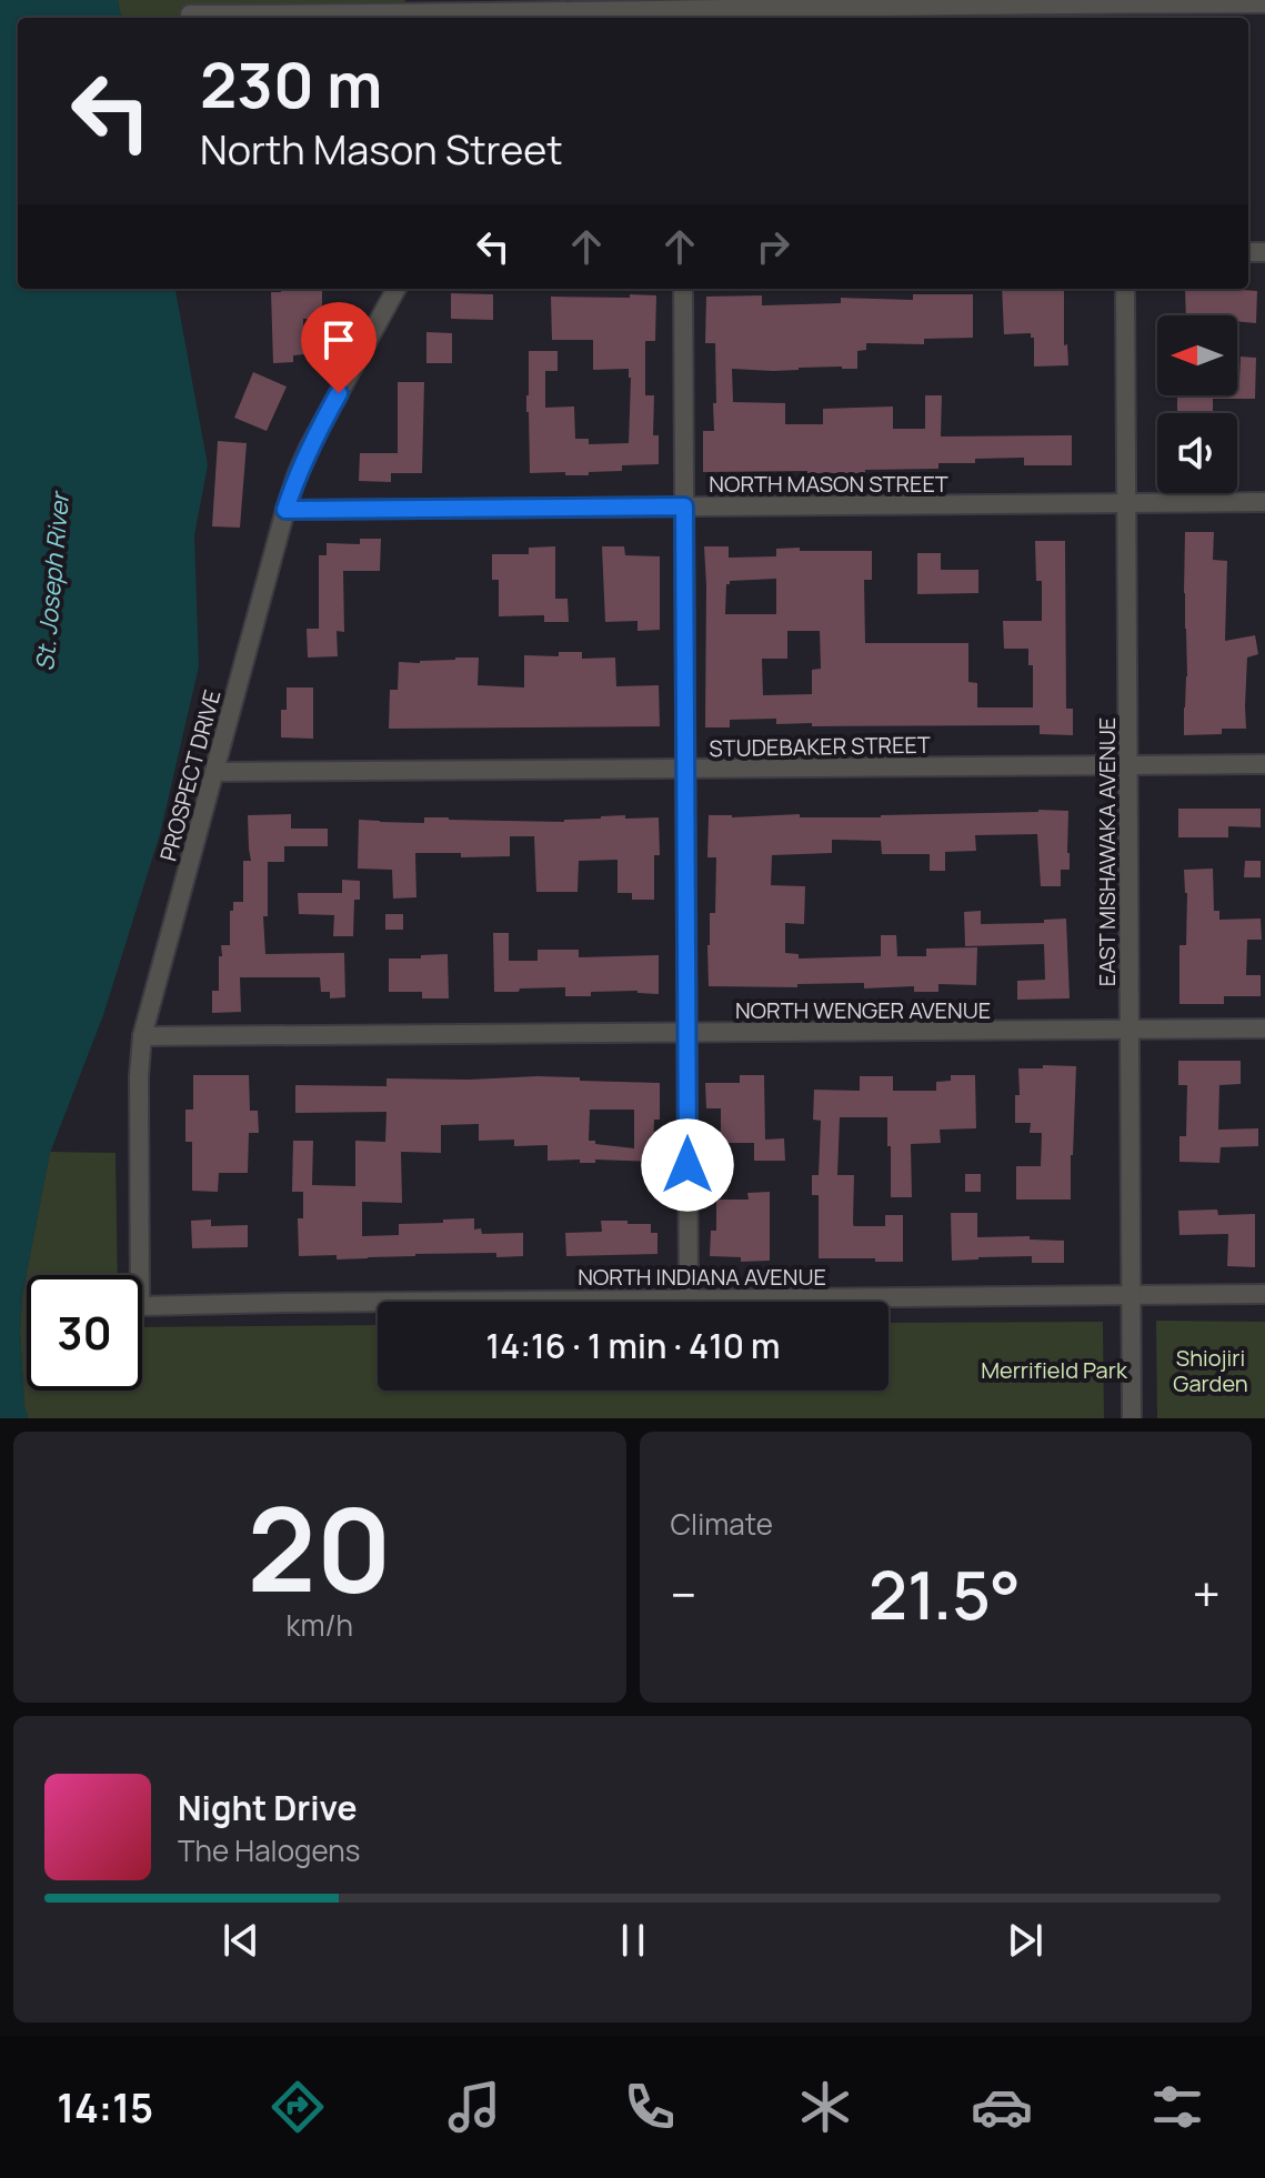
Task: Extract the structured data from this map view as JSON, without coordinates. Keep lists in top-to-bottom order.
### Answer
{
  "streets": {
    "street": [
      "NORTH MASON STREET",
      "STUDEBAKER STREET",
      "PROSPECT DRIVE",
      "EAST MISHAWAKA AVENUE",
      "NORTH WENGER AVENUE",
      "NORTH INDIANA AVENUE"
    ]
  },
  "crossings": [
    ["NORTH MASON STREET", "PROSPECT DRIVE"],
    ["NORTH MASON STREET", "EAST MISHAWAKA AVENUE"],
    ["STUDEBAKER STREET", "PROSPECT DRIVE"],
    ["STUDEBAKER STREET", "EAST MISHAWAKA AVENUE"],
    ["PROSPECT DRIVE", "NORTH WENGER AVENUE"],
    ["EAST MISHAWAKA AVENUE", "NORTH WENGER AVENUE"],
    ["EAST MISHAWAKA AVENUE", "NORTH INDIANA AVENUE"]
  ],
  "water": ["St. Joseph River"],
  "parks": ["Shiojiri Garden", "Merrifield Park"],
  "north": "left",
  "page": {
    "turn": ["230 m", "North Mason Street"],
    "limit": "30",
    "trip": "14:16 · 1 min · 410 m",
    "tile": [
      ["20", "km/h"],
      "Climate"
    ],
    "heat": ["−", "21.5°", "+"],
    "song": ["Night Drive", "The Halogens"],
    "tabs": "14:15"
  }
}
